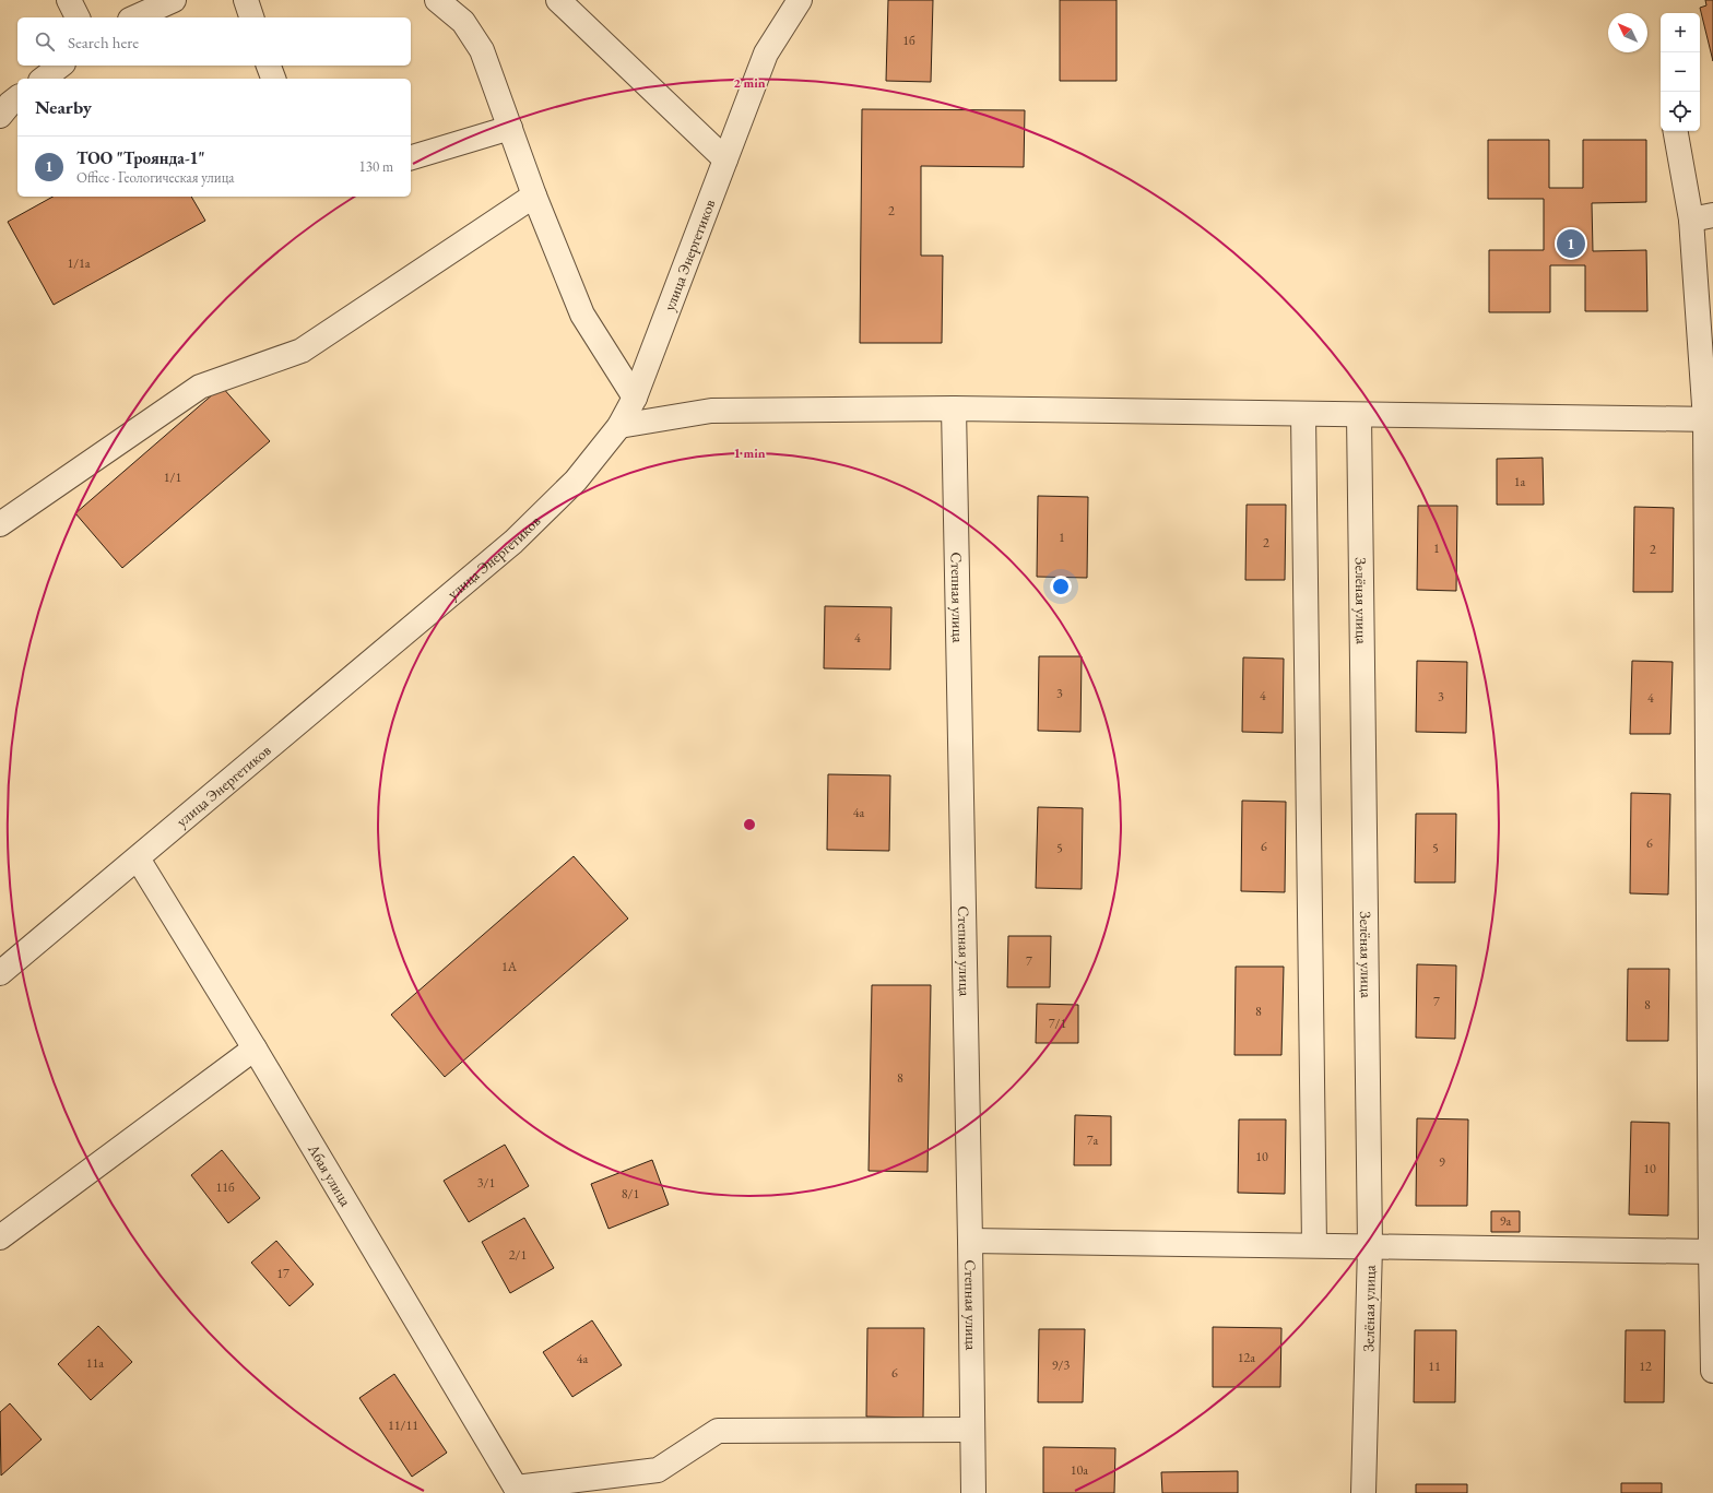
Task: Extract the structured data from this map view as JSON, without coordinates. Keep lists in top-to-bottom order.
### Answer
{
  "streets": {
    "street": [
      "улица Энергетиков",
      "Степная улица",
      "Зелёная улица",
      "Абая улица"
    ]
  },
  "crossings": [
    ["улица Энергетиков", "Абая улица"]
  ],
  "house_numbers": [
    "1б",
    "2",
    "1/1а",
    "1/1",
    "1а",
    "1",
    "2",
    "1",
    "2",
    "4",
    "3",
    "4",
    "3",
    "4",
    "4а",
    "6",
    "6",
    "5",
    "5",
    "7",
    "1А",
    "7",
    "8",
    "8",
    "7/1",
    "8",
    "7а",
    "10",
    "9",
    "10",
    "3/1",
    "11б",
    "8/1",
    "9а",
    "2/1",
    "17",
    "12а",
    "4а",
    "11а",
    "9/3",
    "11",
    "12",
    "6",
    "11/11",
    "10а"
  ],
  "north": "top left",
  "page": {
    "map_buttons": ["+", "−"],
    "search": "Search here",
    "heading": "Nearby",
    "list": [
      {
        "mark": "1",
        "name": "ТОО \"Троянда-1\"",
        "note": "Office · Геологическая улица",
        "value": "130 m"
      }
    ],
    "pins": "1"
  },
  "rings": ["2 min", "1 min"]
}
